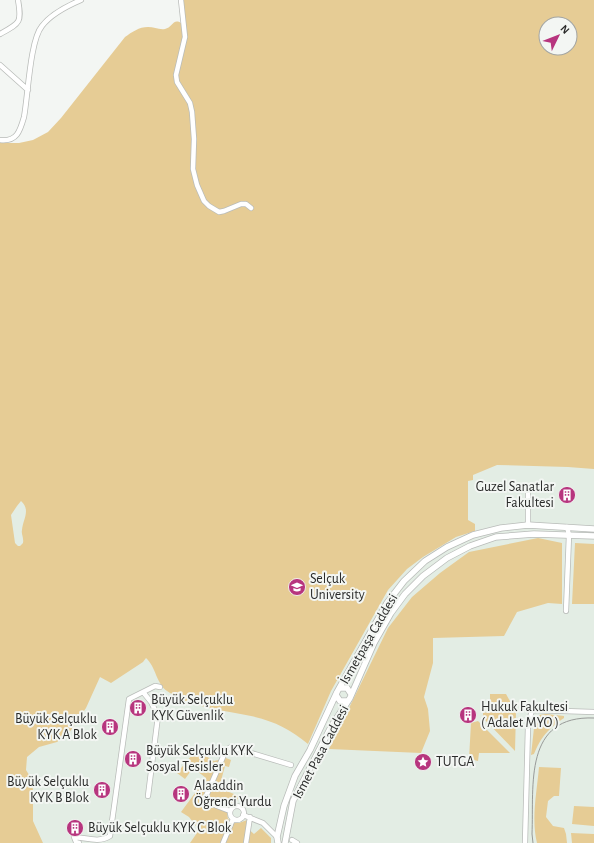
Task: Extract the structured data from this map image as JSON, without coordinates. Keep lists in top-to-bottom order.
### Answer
{
  "streets": {
    "main road": ["İsmetpaşa Caddesi", "Ismet Pasa Caddesi"]
  },
  "crossings": [
    ["İsmetpaşa Caddesi", "Ismet Pasa Caddesi"]
  ],
  "places": {
    "building": [
      "Guzel Sanatlar Fakultesi",
      "Büyük Selçuklu KYK Güvenlik",
      "Hukuk Fakultesi ( Adalet MYO )",
      "Büyük Selçuklu KYK A Blok",
      "Büyük Selçuklu KYK Sosyal Tesisler",
      "Büyük Selçuklu KYK B Blok",
      "Alaaddin Öğrenci Yurdu",
      "Büyük Selçuklu KYK C Blok"
    ],
    "school or university": ["Selçuk University"],
    "place": ["TUTGA"]
  },
  "north": "top right"
}
